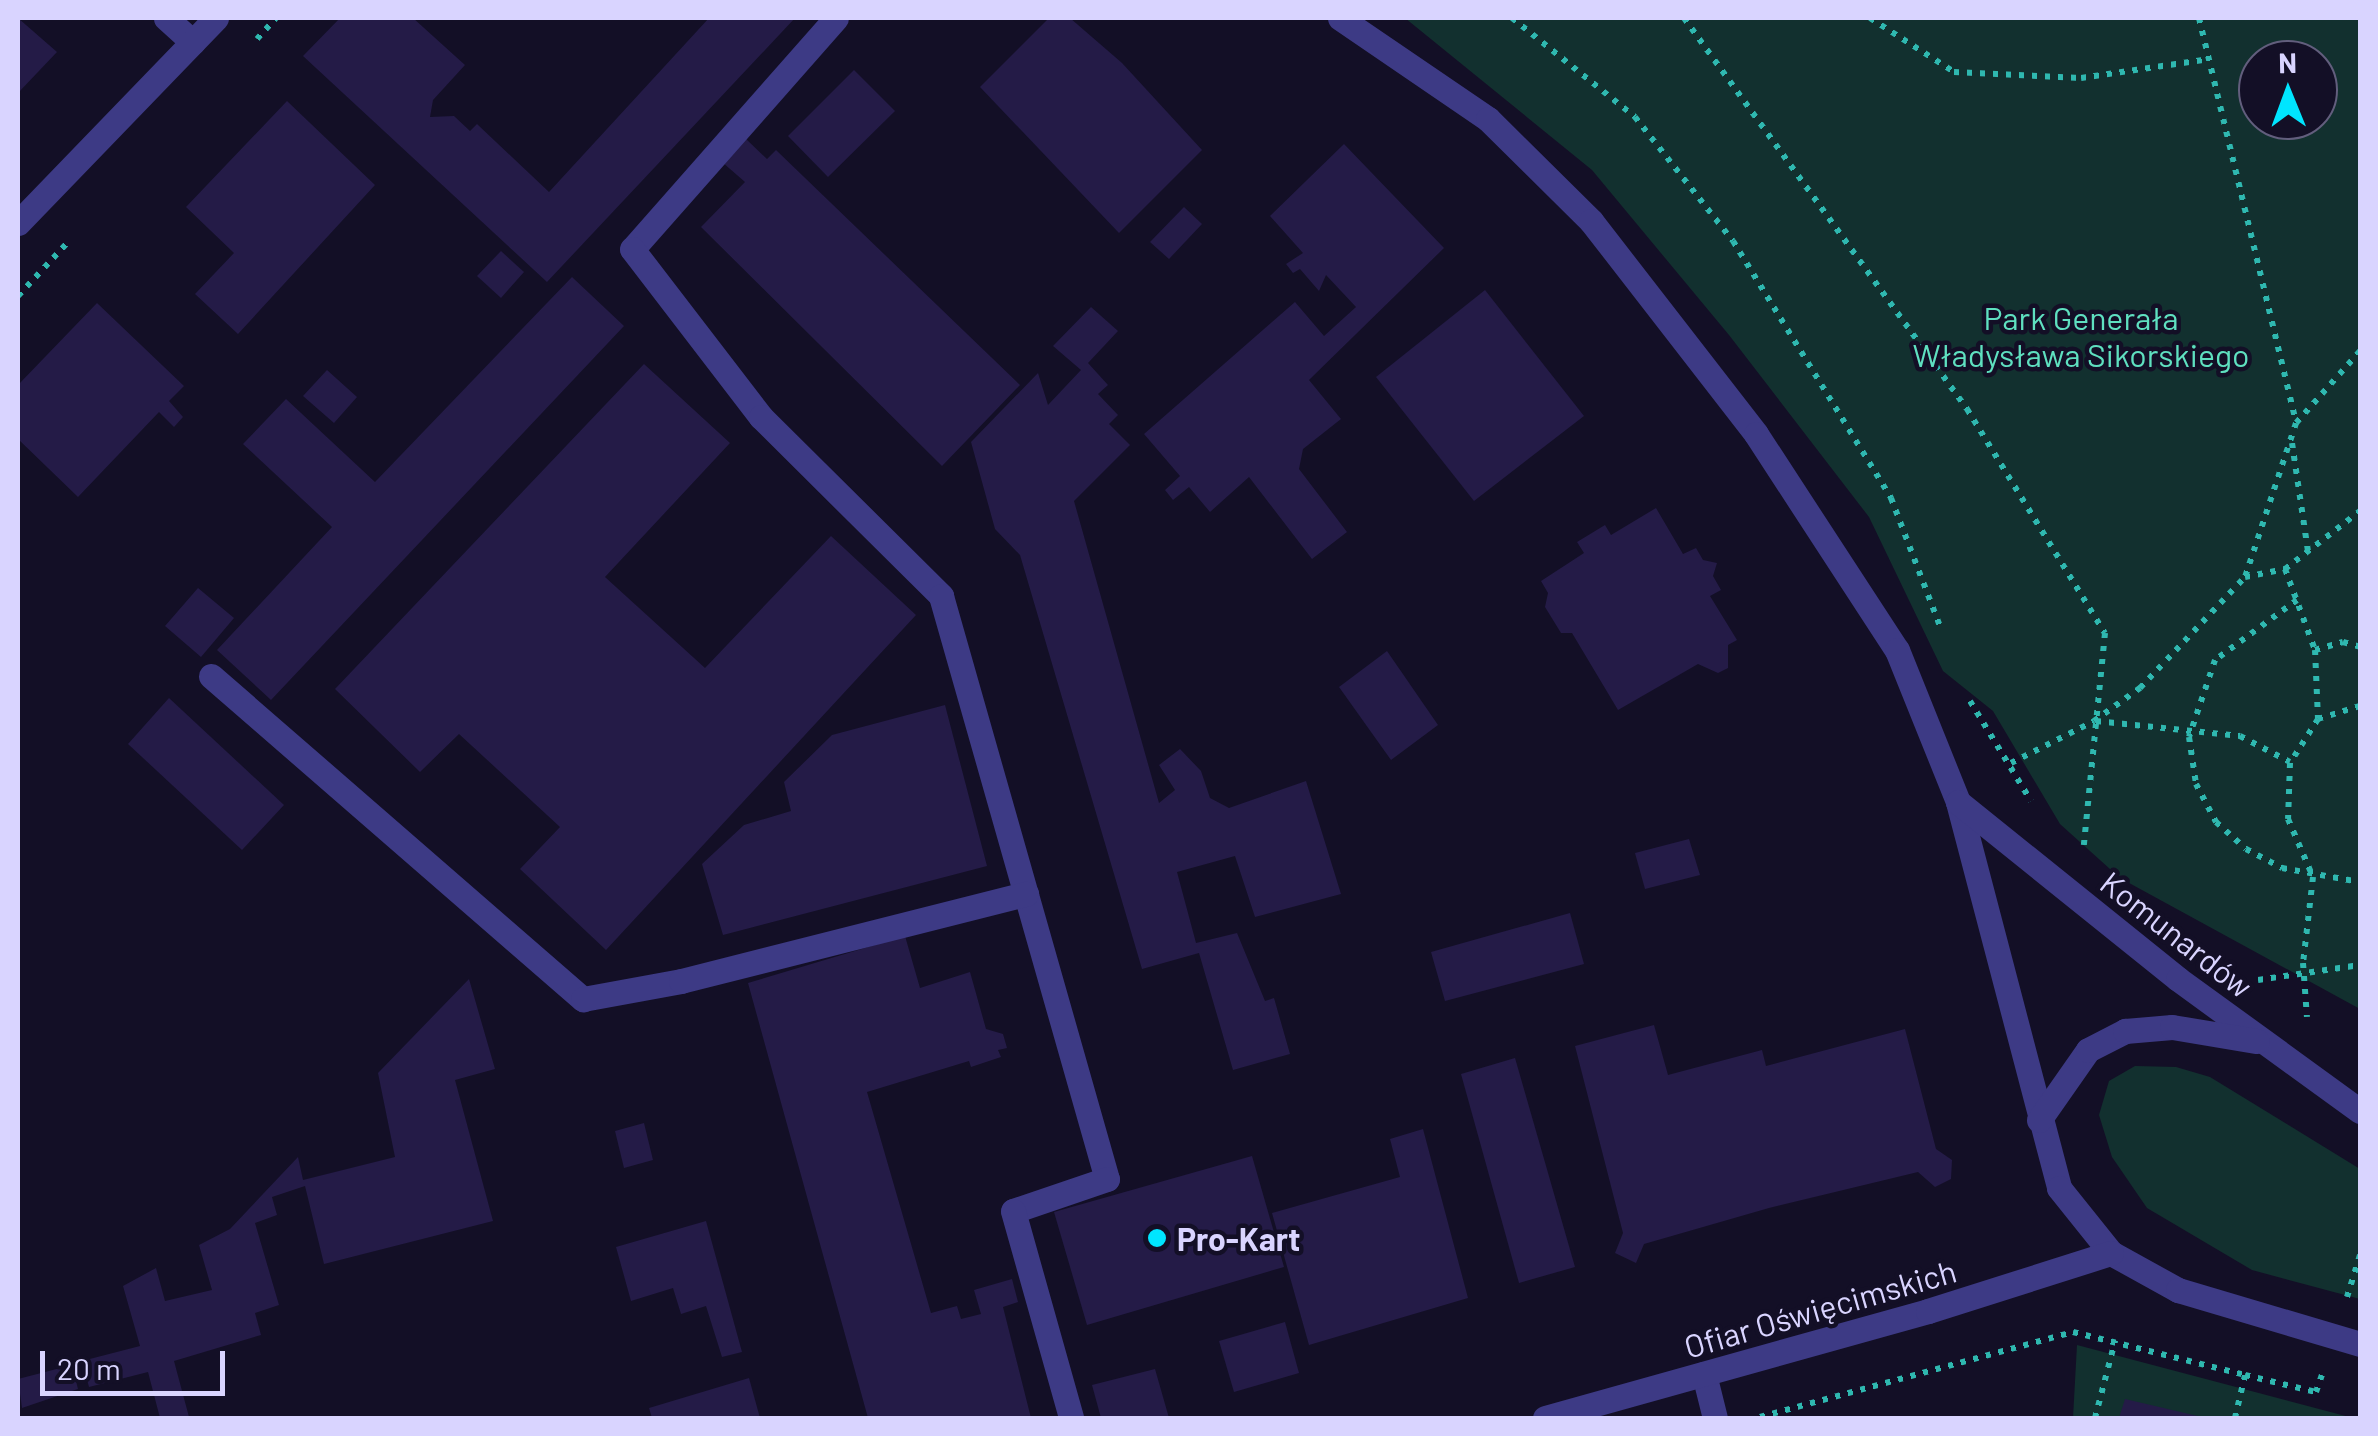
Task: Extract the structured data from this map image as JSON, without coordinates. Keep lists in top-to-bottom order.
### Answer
{
  "streets": {
    "street": ["Komunardów", "Ofiar Oświęcimskich"]
  },
  "parks": ["Park Generała Władysława Sikorskiego"],
  "places": ["Pro-Kart"],
  "scale_bar": "20 m",
  "north": "top"
}
